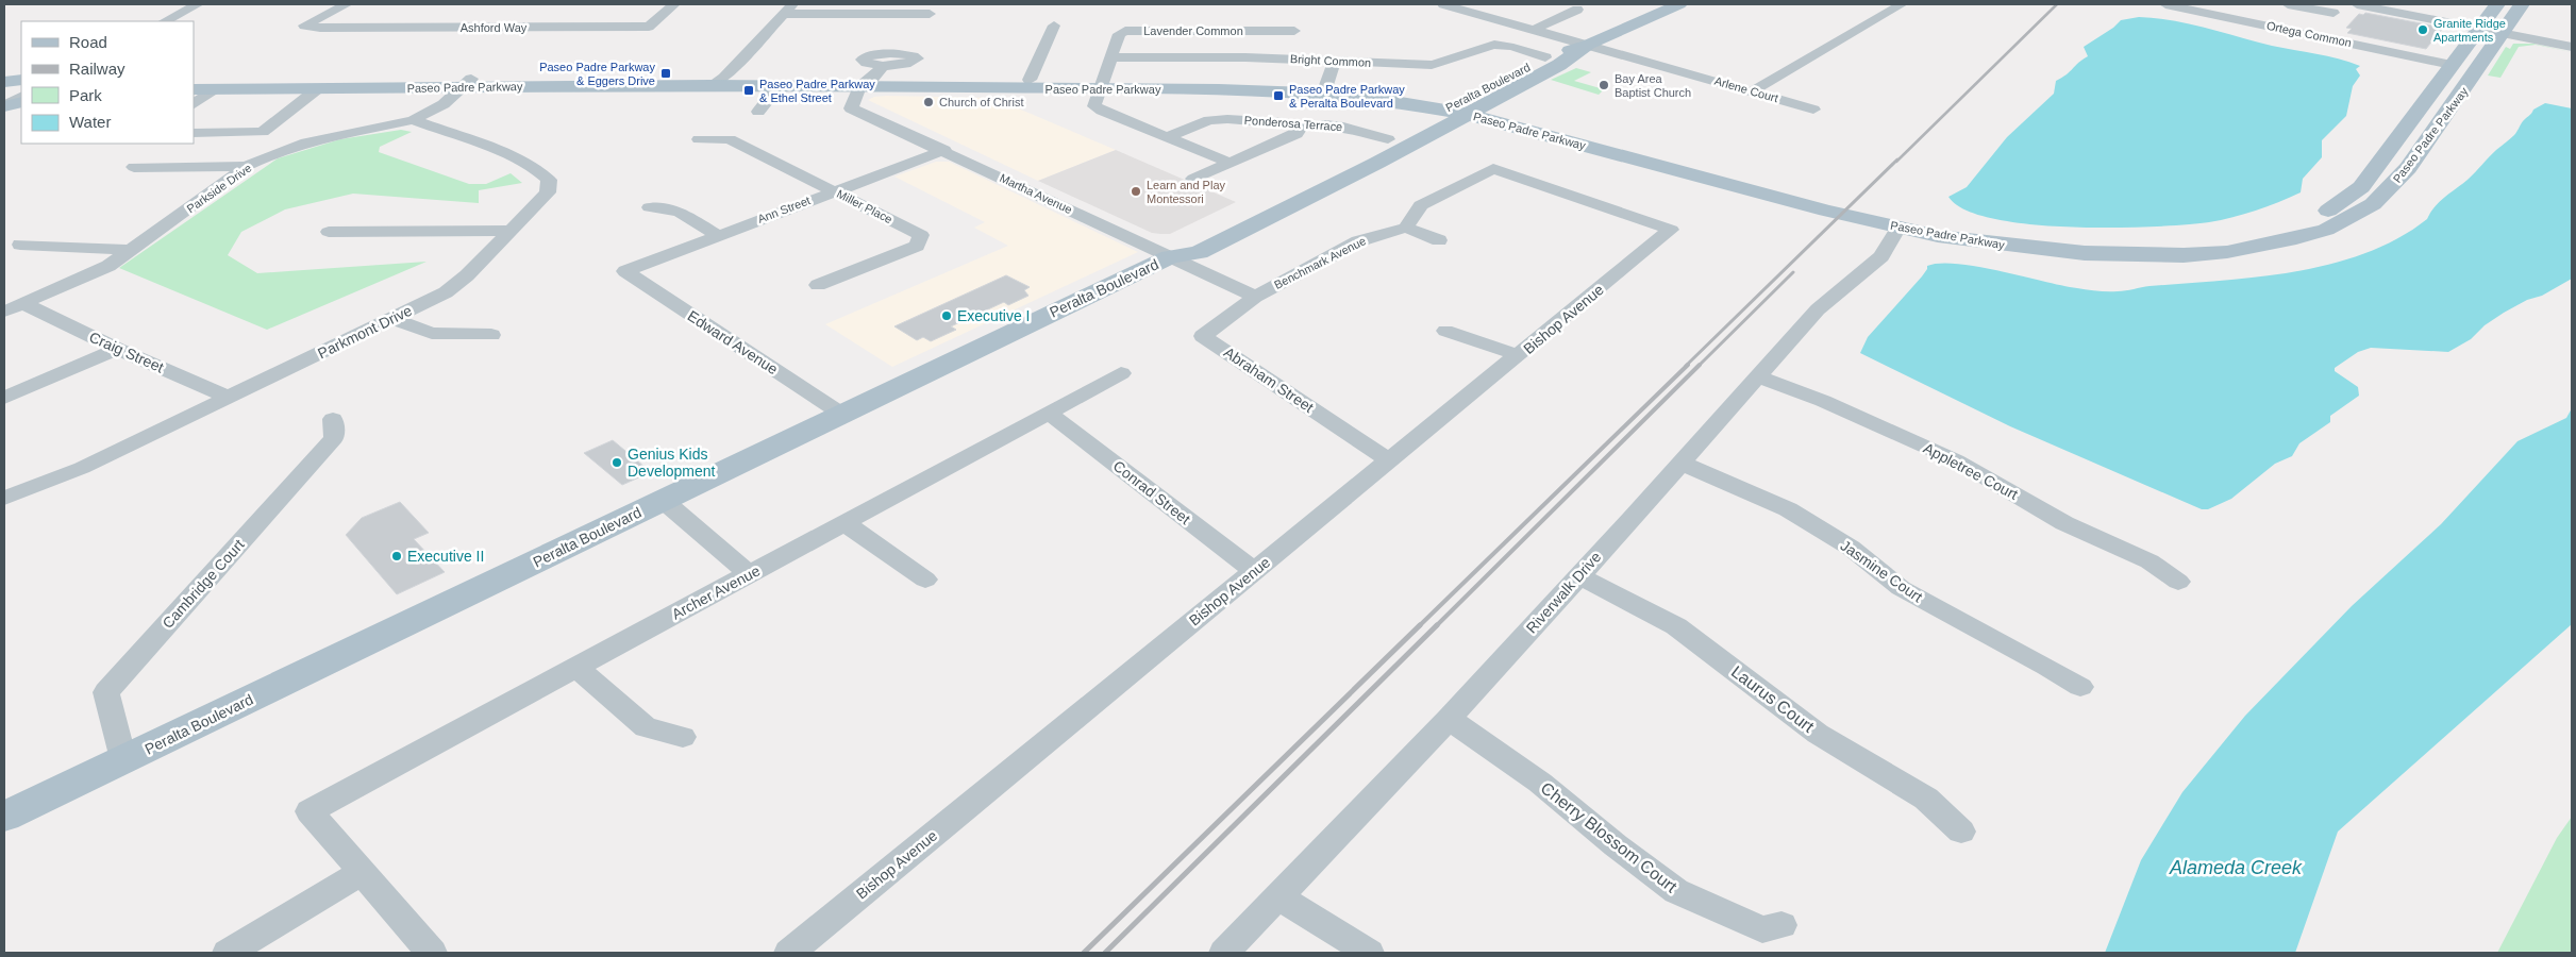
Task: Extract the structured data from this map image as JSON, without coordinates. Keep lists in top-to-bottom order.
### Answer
{
  "streets": {
    "main road": ["Paseo Padre Parkway", "Peralta Boulevard"],
    "street": [
      "Ashford Way",
      "Lavender Common",
      "Ortega Common",
      "Bright Common",
      "Arlene Court",
      "Ponderosa Terrace",
      "Parkside Drive",
      "Martha Avenue",
      "Miller Place",
      "Ann Street",
      "Benchmark Avenue",
      "Bishop Avenue",
      "Parkmont Drive",
      "Edward Avenue",
      "Craig Street",
      "Abraham Street",
      "Appletree Court",
      "Conrad Street",
      "Jasmine Court",
      "Cambridge Court",
      "Archer Avenue",
      "Riverwalk Drive",
      "Laurus Court",
      "Cherry Blossom Court"
    ]
  },
  "crossings": [
    ["Lavender Common", "Bright Common"],
    ["Ortega Common", "Paseo Padre Parkway"],
    ["Bright Common", "Peralta Boulevard"],
    ["Paseo Padre Parkway", "Peralta Boulevard"],
    ["Paseo Padre Parkway", "Parkside Drive"],
    ["Paseo Padre Parkway", "Martha Avenue"],
    ["Paseo Padre Parkway", "Riverwalk Drive"],
    ["Peralta Boulevard", "Arlene Court"],
    ["Peralta Boulevard", "Ponderosa Terrace"],
    ["Peralta Boulevard", "Martha Avenue"],
    ["Peralta Boulevard", "Edward Avenue"],
    ["Peralta Boulevard", "Cambridge Court"],
    ["Parkside Drive", "Parkmont Drive"],
    ["Parkside Drive", "Craig Street"],
    ["Martha Avenue", "Ann Street"],
    ["Martha Avenue", "Benchmark Avenue"],
    ["Martha Avenue", "Abraham Street"],
    ["Miller Place", "Ann Street"],
    ["Ann Street", "Edward Avenue"],
    ["Benchmark Avenue", "Bishop Avenue"],
    ["Benchmark Avenue", "Abraham Street"],
    ["Bishop Avenue", "Abraham Street"],
    ["Bishop Avenue", "Conrad Street"],
    ["Parkmont Drive", "Craig Street"],
    ["Appletree Court", "Riverwalk Drive"],
    ["Conrad Street", "Archer Avenue"],
    ["Jasmine Court", "Riverwalk Drive"],
    ["Riverwalk Drive", "Laurus Court"],
    ["Riverwalk Drive", "Cherry Blossom Court"]
  ],
  "water": ["Alameda Creek"],
  "places": {
    "other": [
      "Granite Ridge Apartments",
      "Bay Area Baptist Church",
      "Church of Christ",
      "Learn and Play Montessori",
      "Executive I",
      "Genius Kids Development",
      "Executive II"
    ],
    "transit": ["Paseo Padre Parkway & Eggers Drive", "Paseo Padre Parkway & Ethel Street", "Paseo Padre Parkway & Peralta Boulevard"]
  },
  "legend": [
    "Road",
    "Railway",
    "Park",
    "Water"
  ]
}
